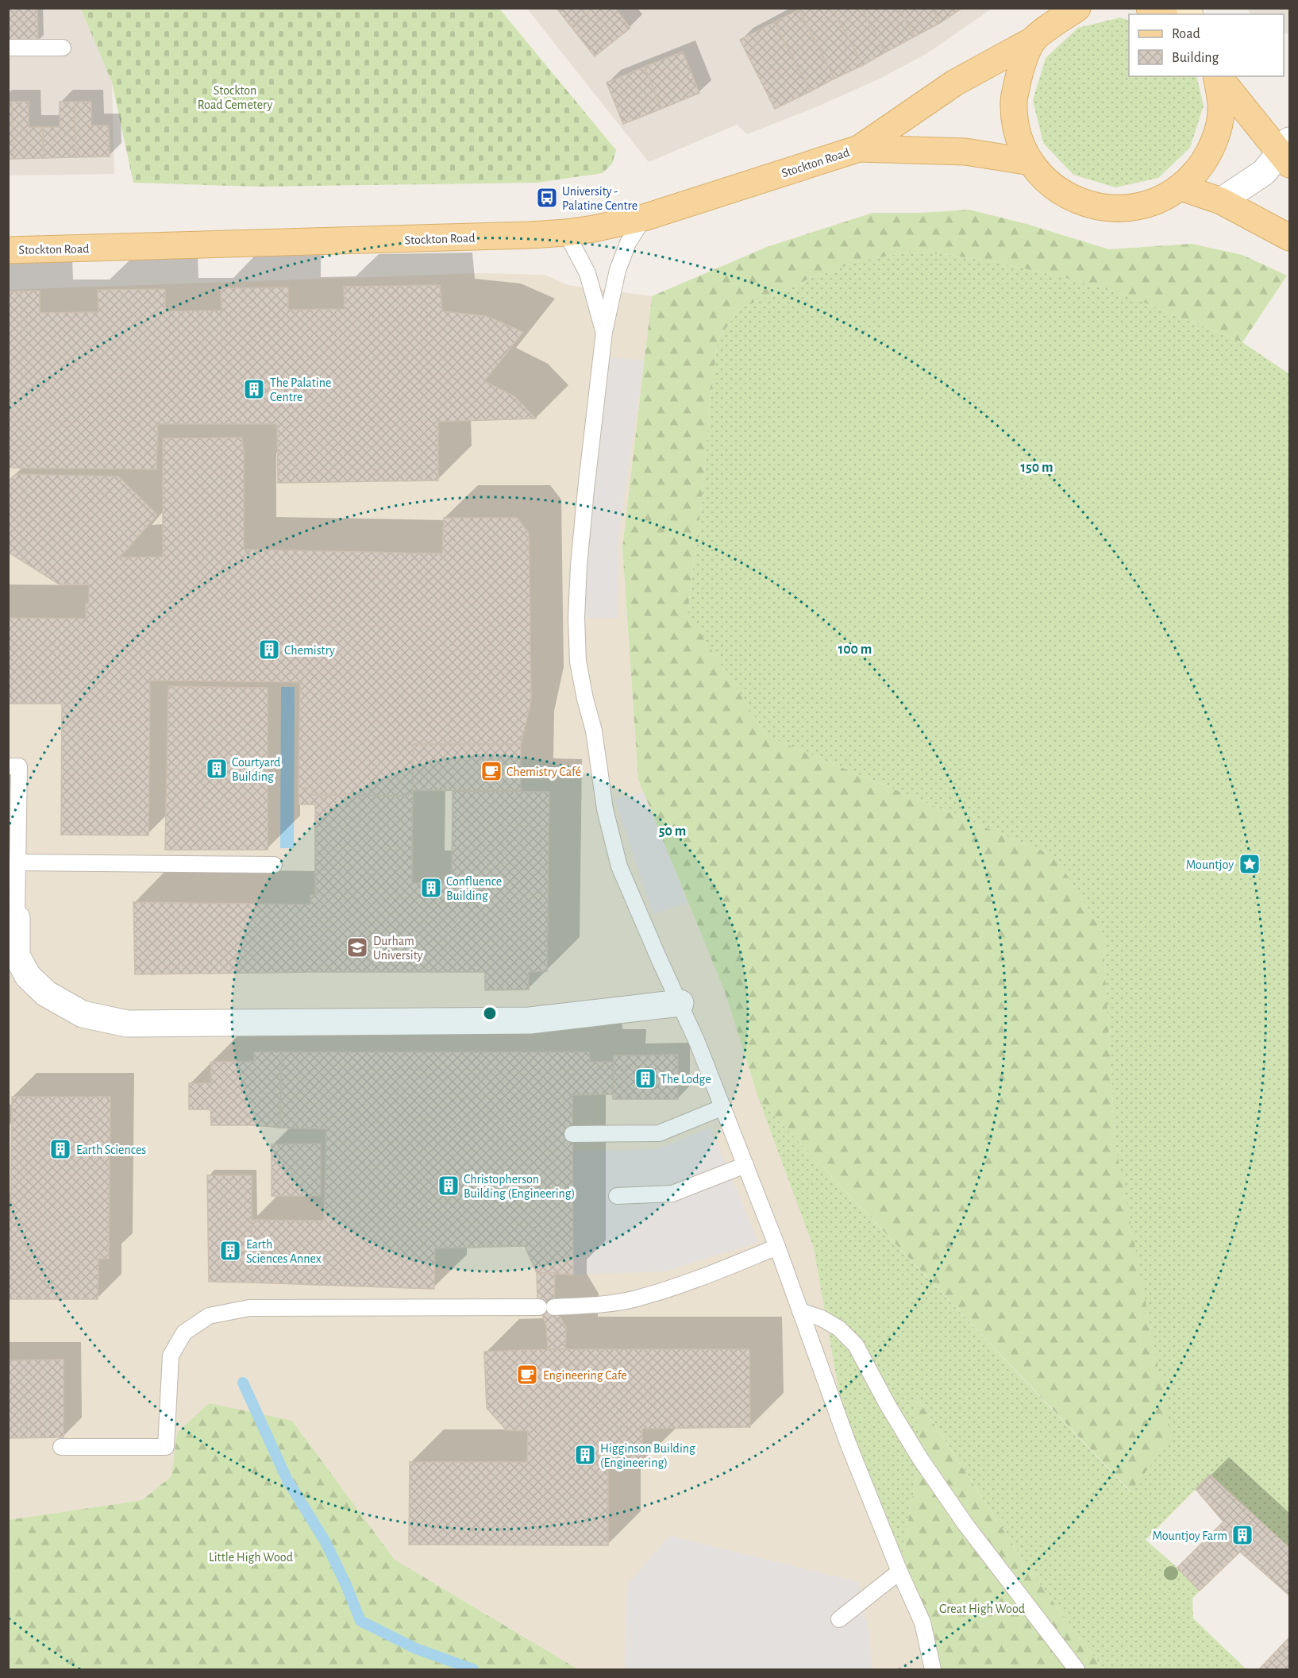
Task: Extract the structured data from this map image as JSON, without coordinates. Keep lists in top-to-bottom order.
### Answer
{
  "streets": {
    "main road": ["Stockton Road"]
  },
  "parks": ["Stockton Road Cemetery", "Little High Wood", "Great High Wood"],
  "places": {
    "bus stop": ["University - Palatine Centre"],
    "building": [
      "The Palatine Centre",
      "Chemistry",
      "Courtyard Building",
      "Confluence Building",
      "The Lodge",
      "Earth Sciences",
      "Christopherson Building (Engineering)",
      "Earth Sciences Annex",
      "Higginson Building (Engineering)",
      "Mountjoy Farm"
    ],
    "cafe": ["Chemistry Café", "Engineering Cafe"],
    "place": ["Mountjoy"],
    "school or university": ["Durham University"]
  },
  "legend": ["Road", "Building"],
  "rings": ["150 m", "100 m", "50 m"]
}
